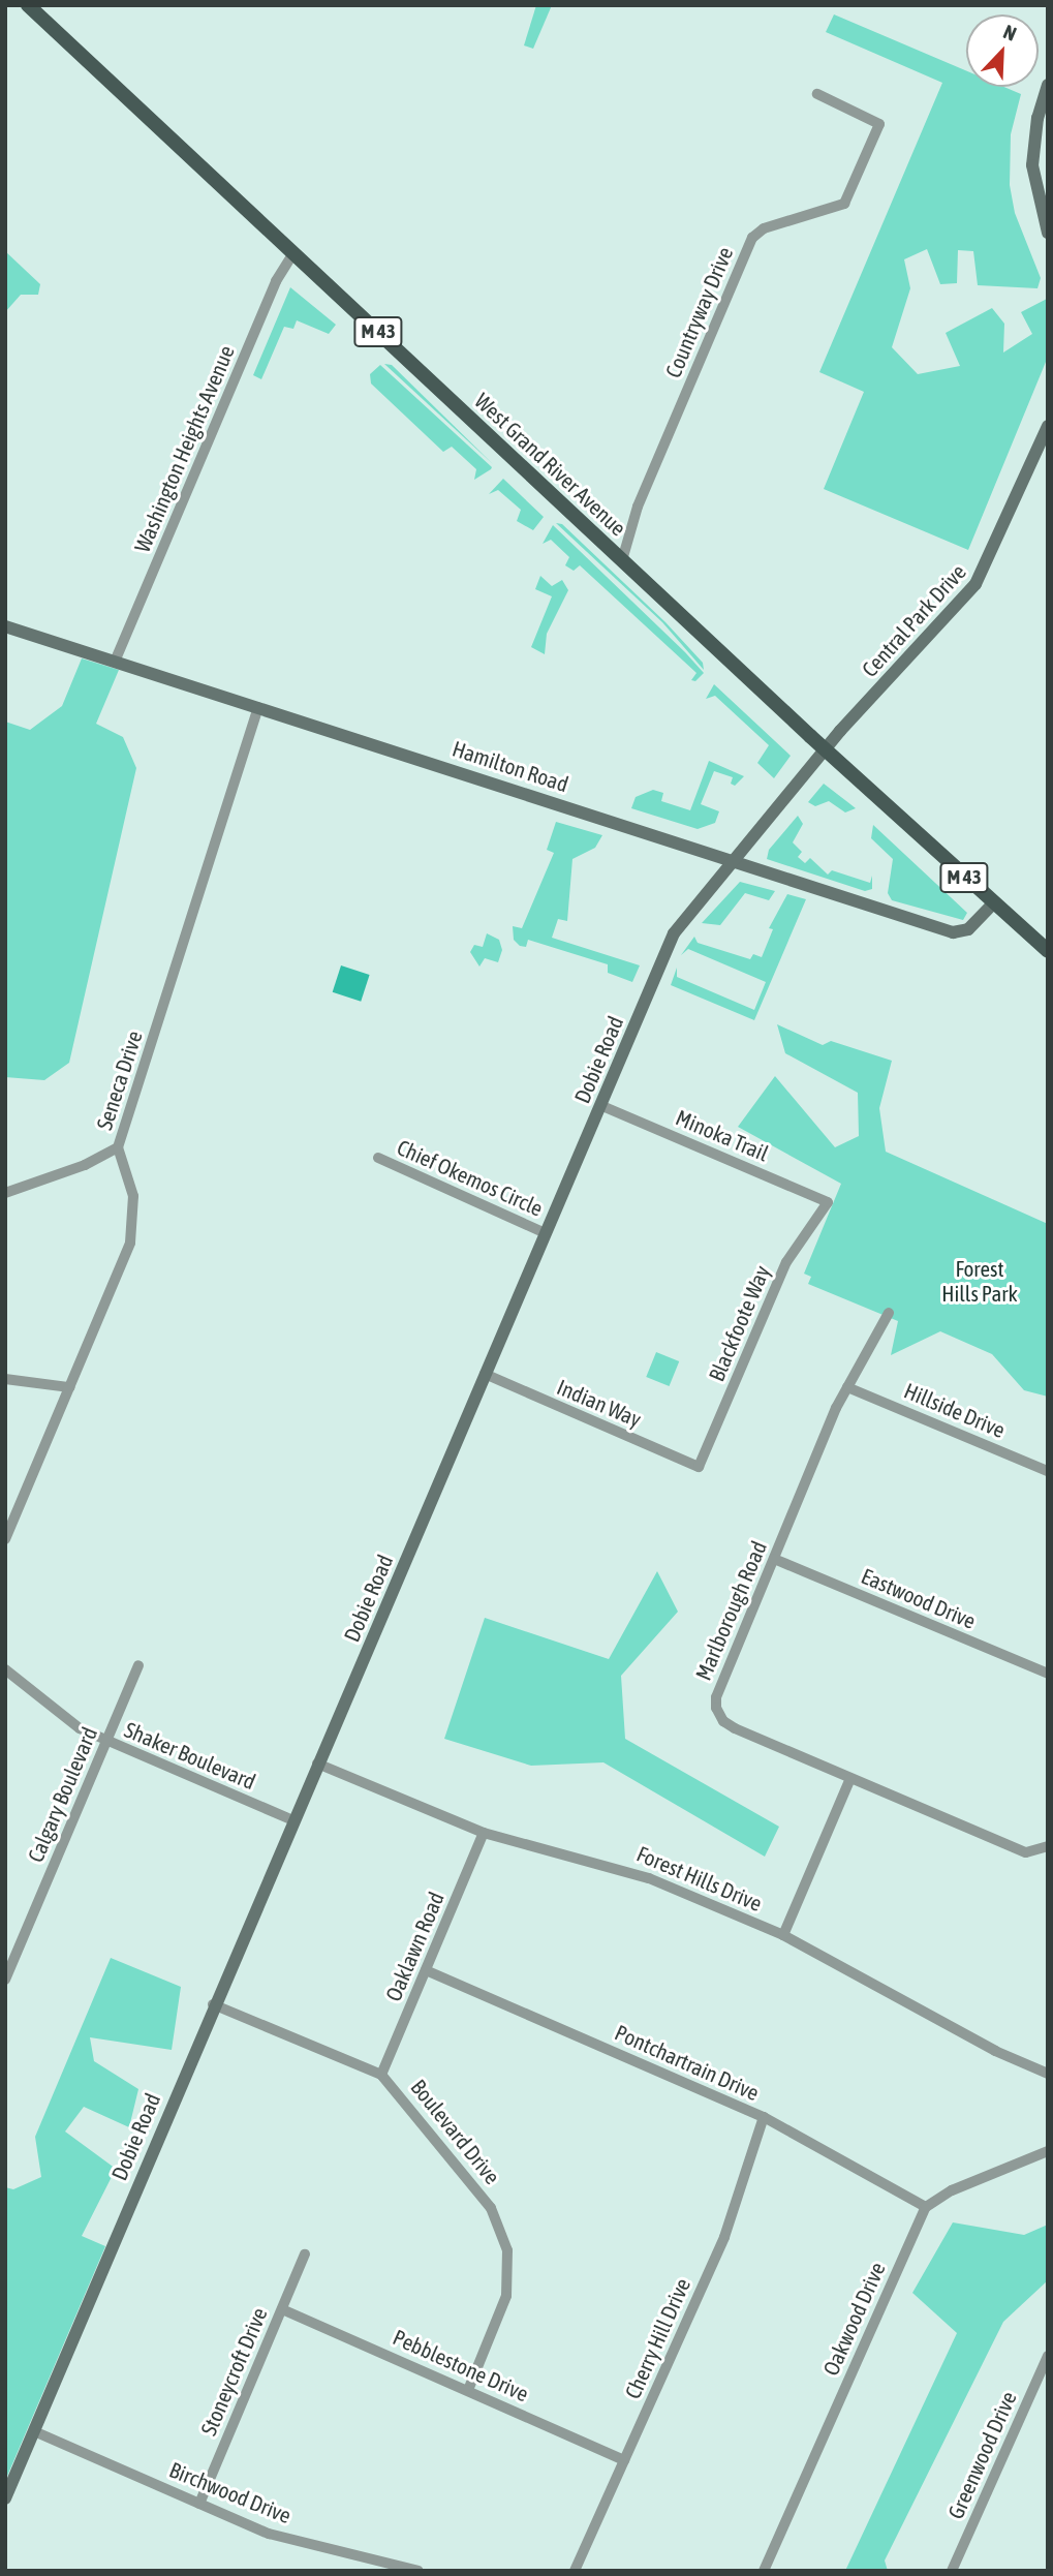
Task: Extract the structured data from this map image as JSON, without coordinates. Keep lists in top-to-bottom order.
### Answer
{
  "streets": {
    "main road": ["M 43", "West Grand River Avenue"],
    "street": [
      "Countryway Drive",
      "Washington Heights Avenue",
      "Central Park Drive",
      "Hamilton Road",
      "Dobie Road",
      "Seneca Drive",
      "Minoka Trail",
      "Chief Okemos Circle",
      "Blackfoote Way",
      "Indian Way",
      "Hillside Drive",
      "Eastwood Drive",
      "Marlborough Road",
      "Shaker Boulevard",
      "Calgary Boulevard",
      "Forest Hills Drive",
      "Oaklawn Road",
      "Pontchartrain Drive",
      "Boulevard Drive",
      "Oakwood Drive",
      "Cherry Hill Drive",
      "Pebblestone Drive",
      "Stoneycroft Drive",
      "Greenwood Drive",
      "Birchwood Drive"
    ]
  },
  "crossings": [
    ["Countryway Drive", "West Grand River Avenue"],
    ["Washington Heights Avenue", "West Grand River Avenue"],
    ["Washington Heights Avenue", "Hamilton Road"],
    ["West Grand River Avenue", "Central Park Drive"],
    ["West Grand River Avenue", "Hamilton Road"],
    ["West Grand River Avenue", "Dobie Road"],
    ["Central Park Drive", "Dobie Road"],
    ["Hamilton Road", "Dobie Road"],
    ["Hamilton Road", "Seneca Drive"],
    ["Dobie Road", "Minoka Trail"],
    ["Dobie Road", "Chief Okemos Circle"],
    ["Dobie Road", "Indian Way"],
    ["Dobie Road", "Shaker Boulevard"],
    ["Dobie Road", "Forest Hills Drive"],
    ["Dobie Road", "Boulevard Drive"],
    ["Dobie Road", "Birchwood Drive"],
    ["Minoka Trail", "Blackfoote Way"],
    ["Blackfoote Way", "Indian Way"],
    ["Hillside Drive", "Marlborough Road"],
    ["Eastwood Drive", "Marlborough Road"],
    ["Shaker Boulevard", "Calgary Boulevard"],
    ["Forest Hills Drive", "Oaklawn Road"],
    ["Oaklawn Road", "Pontchartrain Drive"],
    ["Oaklawn Road", "Boulevard Drive"],
    ["Pontchartrain Drive", "Oakwood Drive"],
    ["Pontchartrain Drive", "Cherry Hill Drive"],
    ["Boulevard Drive", "Pebblestone Drive"],
    ["Cherry Hill Drive", "Pebblestone Drive"],
    ["Pebblestone Drive", "Stoneycroft Drive"],
    ["Stoneycroft Drive", "Birchwood Drive"]
  ],
  "parks": ["Forest Hills Park"],
  "north": "top right"
}
